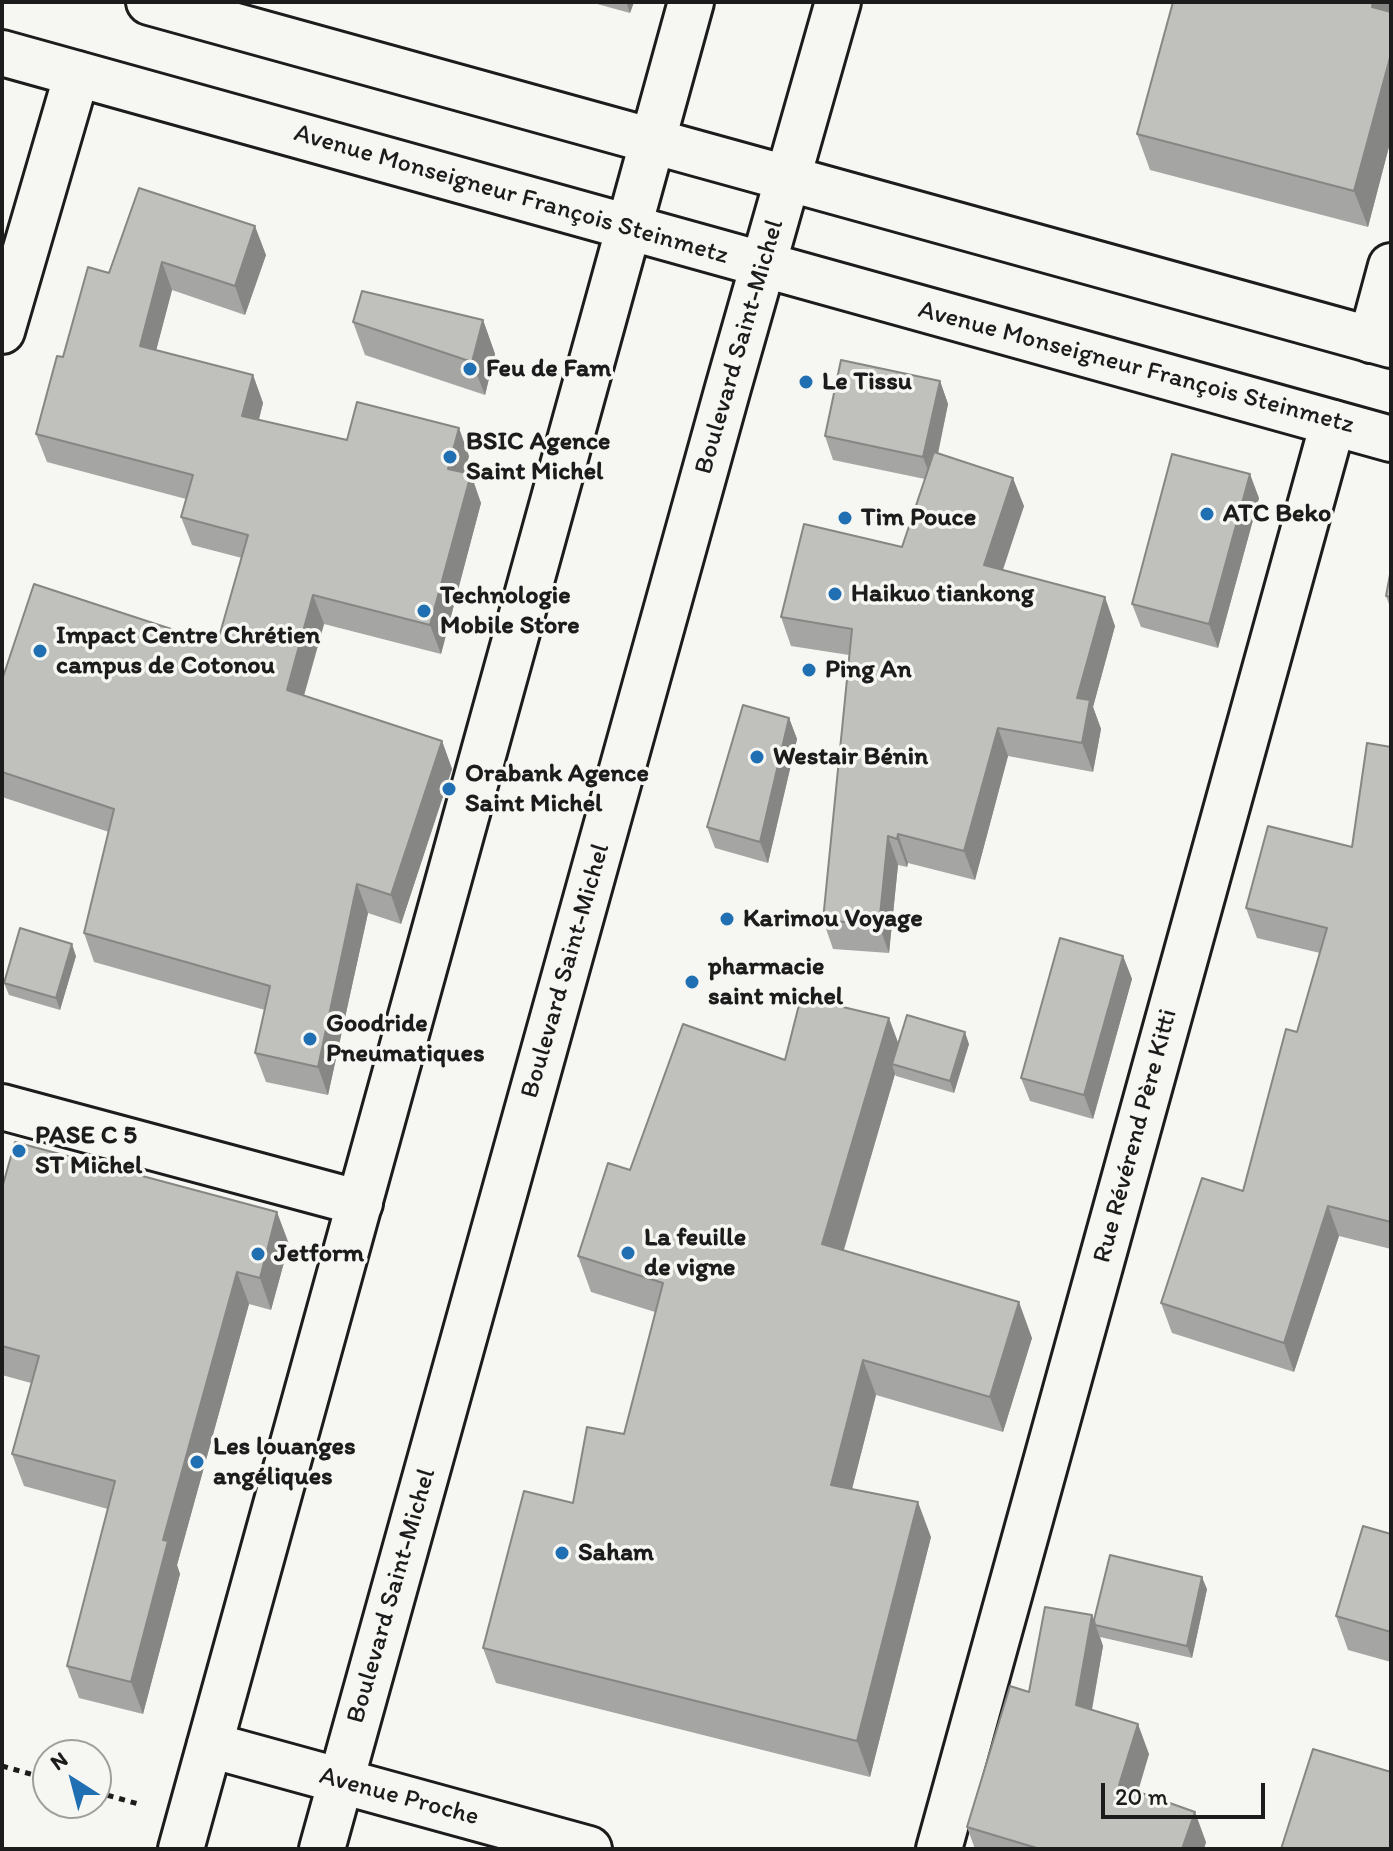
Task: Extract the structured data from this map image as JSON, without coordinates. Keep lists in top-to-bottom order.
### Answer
{
  "streets": {
    "main road": [
      "Avenue Monseigneur François Steinmetz",
      "Boulevard Saint-Michel",
      "Rue Révérend Père Kitti",
      "Avenue Proche"
    ]
  },
  "crossings": [
    ["Avenue Monseigneur François Steinmetz", "Boulevard Saint-Michel"],
    ["Avenue Monseigneur François Steinmetz", "Rue Révérend Père Kitti"],
    ["Boulevard Saint-Michel", "Avenue Proche"]
  ],
  "places": [
    "Feu de Fam",
    "Le Tissu",
    "BSIC Agence Saint Michel",
    "ATC Beko",
    "Tim Pouce",
    "Haikuo tiankong",
    "Technologie Mobile Store",
    "Impact Centre Chrétien campus de Cotonou",
    "Ping An",
    "Westair Bénin",
    "Orabank Agence Saint Michel",
    "Karimou Voyage",
    "pharmacie saint michel",
    "Goodride Pneumatiques",
    "PASE C 5 ST Michel",
    "La feuille de vigne",
    "Jetform",
    "Les louanges angéliques",
    "Saham"
  ],
  "scale_bar": "20 m",
  "north": "top left"
}
